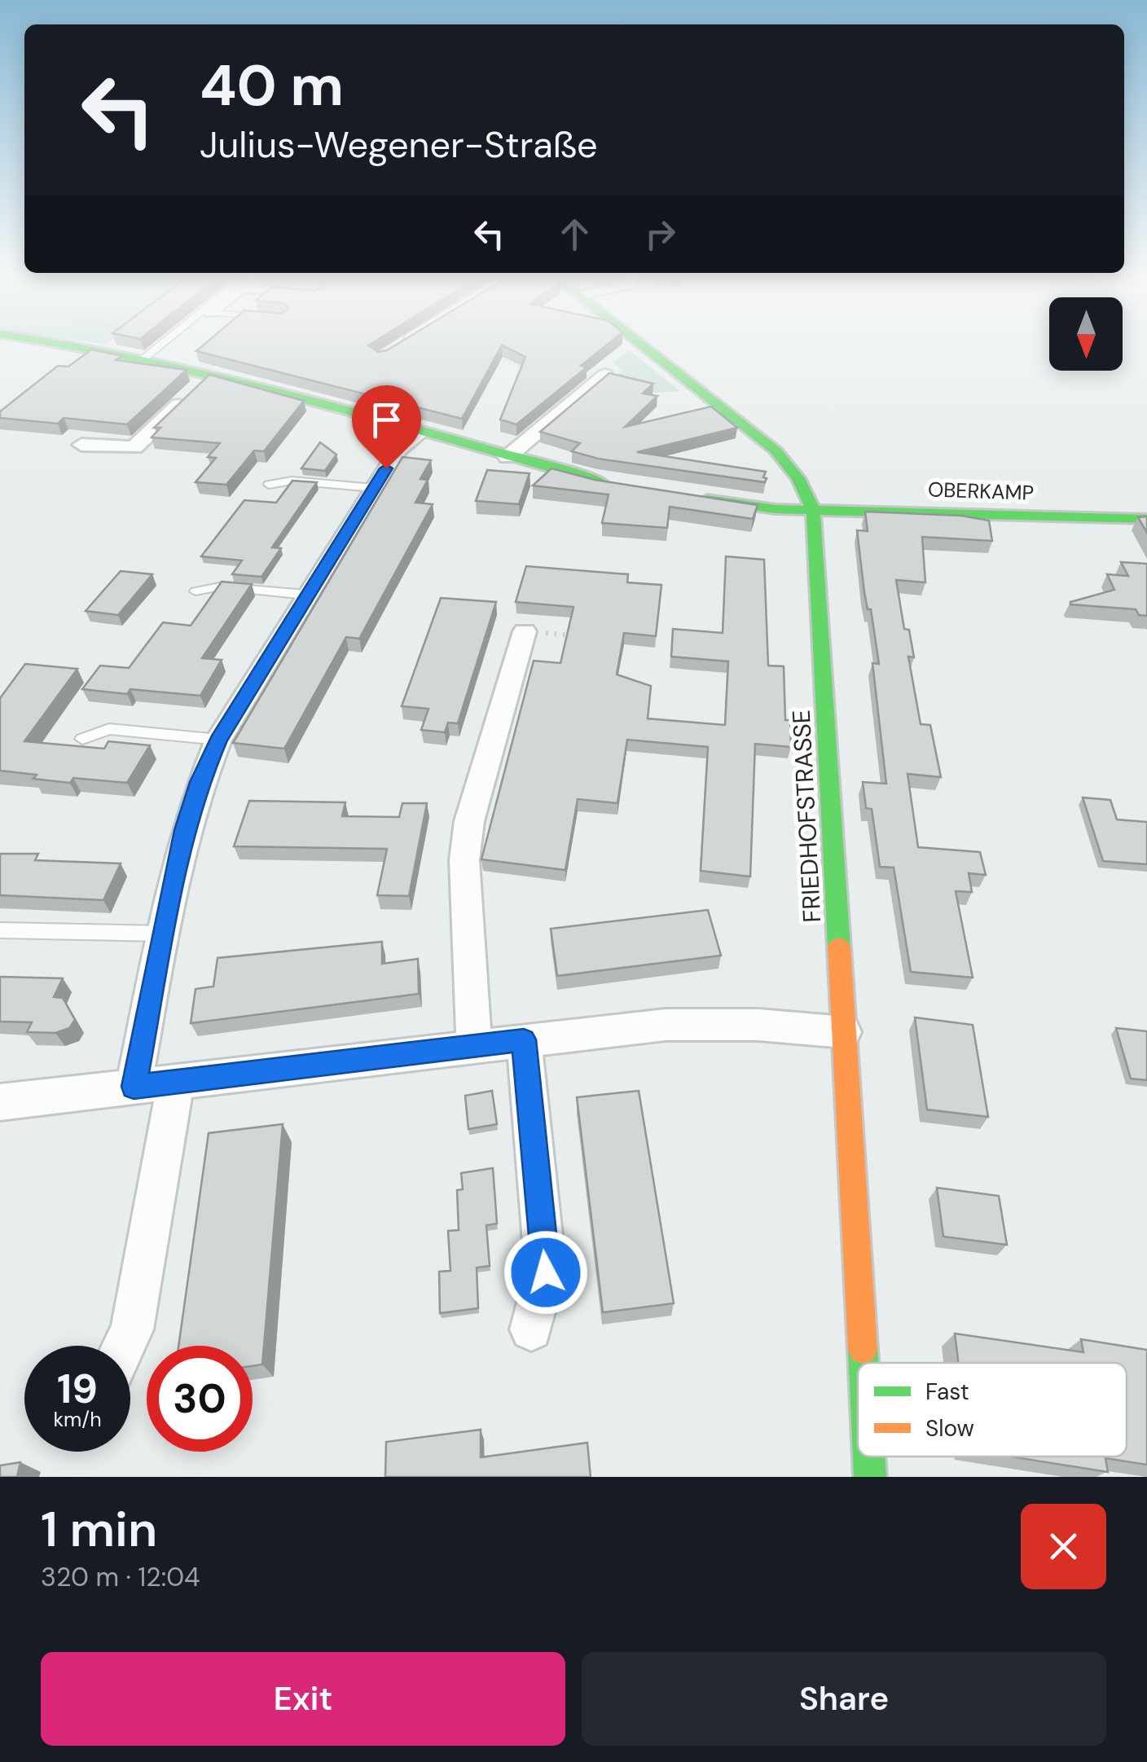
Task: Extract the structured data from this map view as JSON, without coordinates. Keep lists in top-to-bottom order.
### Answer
{
  "streets": {
    "street": ["OBERKAMP", "FRIEDHOFSTRASSE"]
  },
  "crossings": [
    ["OBERKAMP", "FRIEDHOFSTRASSE"]
  ],
  "legend": ["Fast", "Slow"],
  "north": "bottom",
  "page": {
    "turn": ["40 m", "Julius-Wegener-Straße"],
    "speed": "19 km/h",
    "limit": "30",
    "heading": ["1 min", "320 m · 12:04"],
    "buttons": ["Exit", "Share"]
  }
}
